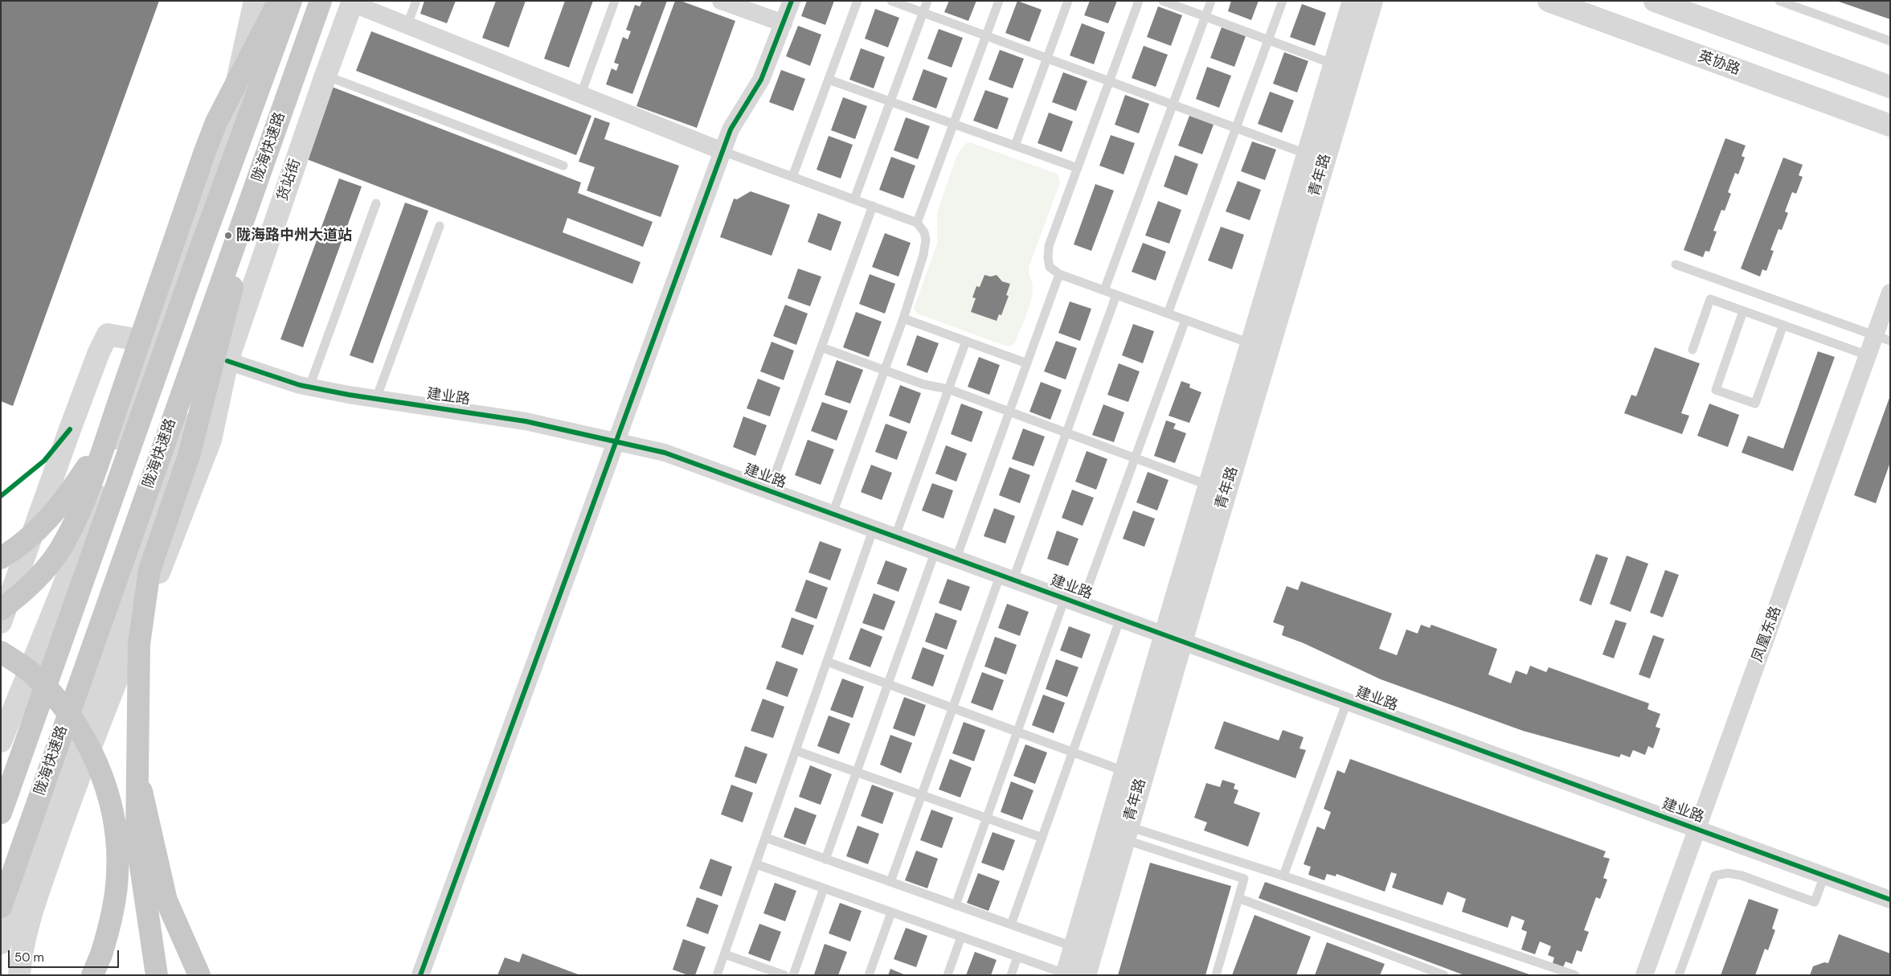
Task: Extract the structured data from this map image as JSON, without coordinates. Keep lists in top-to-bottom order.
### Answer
{
  "streets": {
    "highway": ["陇海快速路"],
    "street": [
      "英协路",
      "青年路",
      "货站街",
      "建业路",
      "凤凰东路"
    ]
  },
  "crossings": [
    ["青年路", "建业路"],
    ["货站街", "建业路"],
    ["建业路", "凤凰东路"]
  ],
  "places": ["陇海路中州大道站"],
  "scale_bar": "50 m"
}
